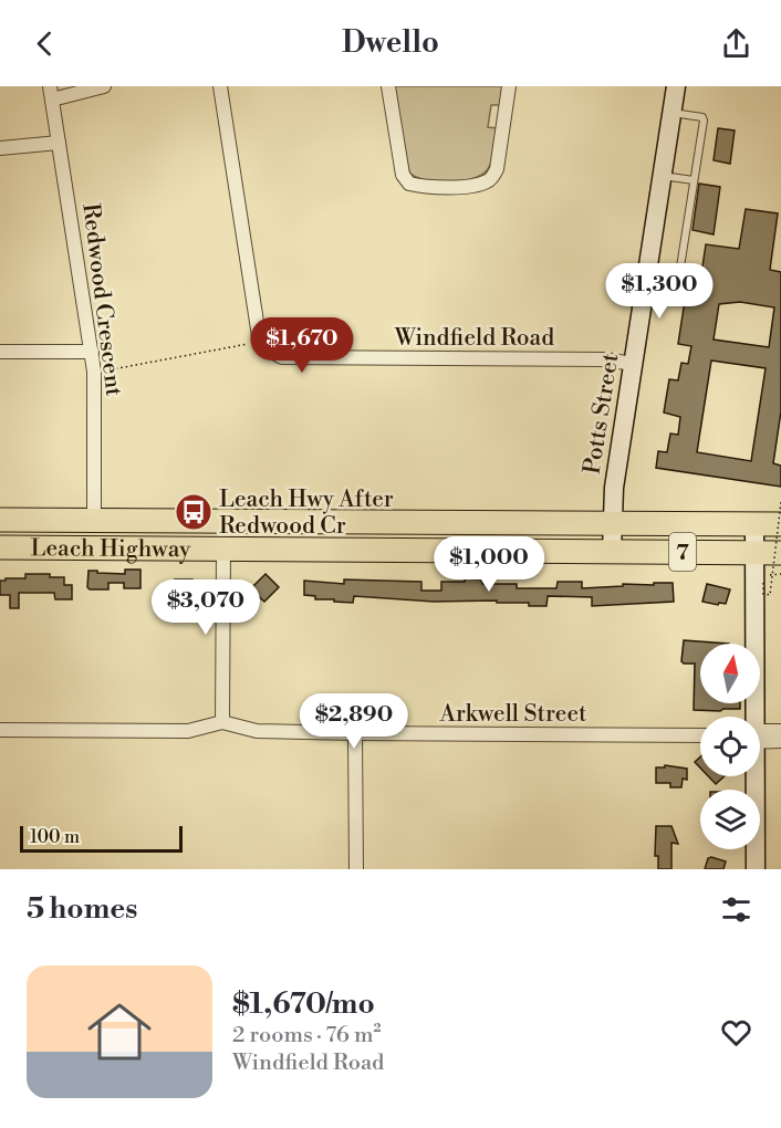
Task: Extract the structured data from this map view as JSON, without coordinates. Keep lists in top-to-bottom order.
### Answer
{
  "streets": {
    "highway": ["Leach Highway", "7"],
    "street": [
      "Redwood Crescent",
      "Windfield Road",
      "Potts Street",
      "Arkwell Street"
    ]
  },
  "crossings": [
    ["Redwood Crescent", "Leach Highway"],
    ["Windfield Road", "Potts Street"],
    ["Potts Street", "Leach Highway"]
  ],
  "places": {
    "bus stop": ["Leach Hwy After Redwood Cr"]
  },
  "scale_bar": "100 m",
  "north": "top",
  "page": {
    "header": "Dwello",
    "price": [
      "$1,300",
      "$1,670",
      "$1,000",
      "$3,070",
      "$2,890"
    ],
    "scale": "100 m",
    "heading": "5 homes",
    "list": [
      {
        "name": "$1,670/mo",
        "note": "2 rooms · 76 m² · Windfield Road"
      }
    ]
  }
}
